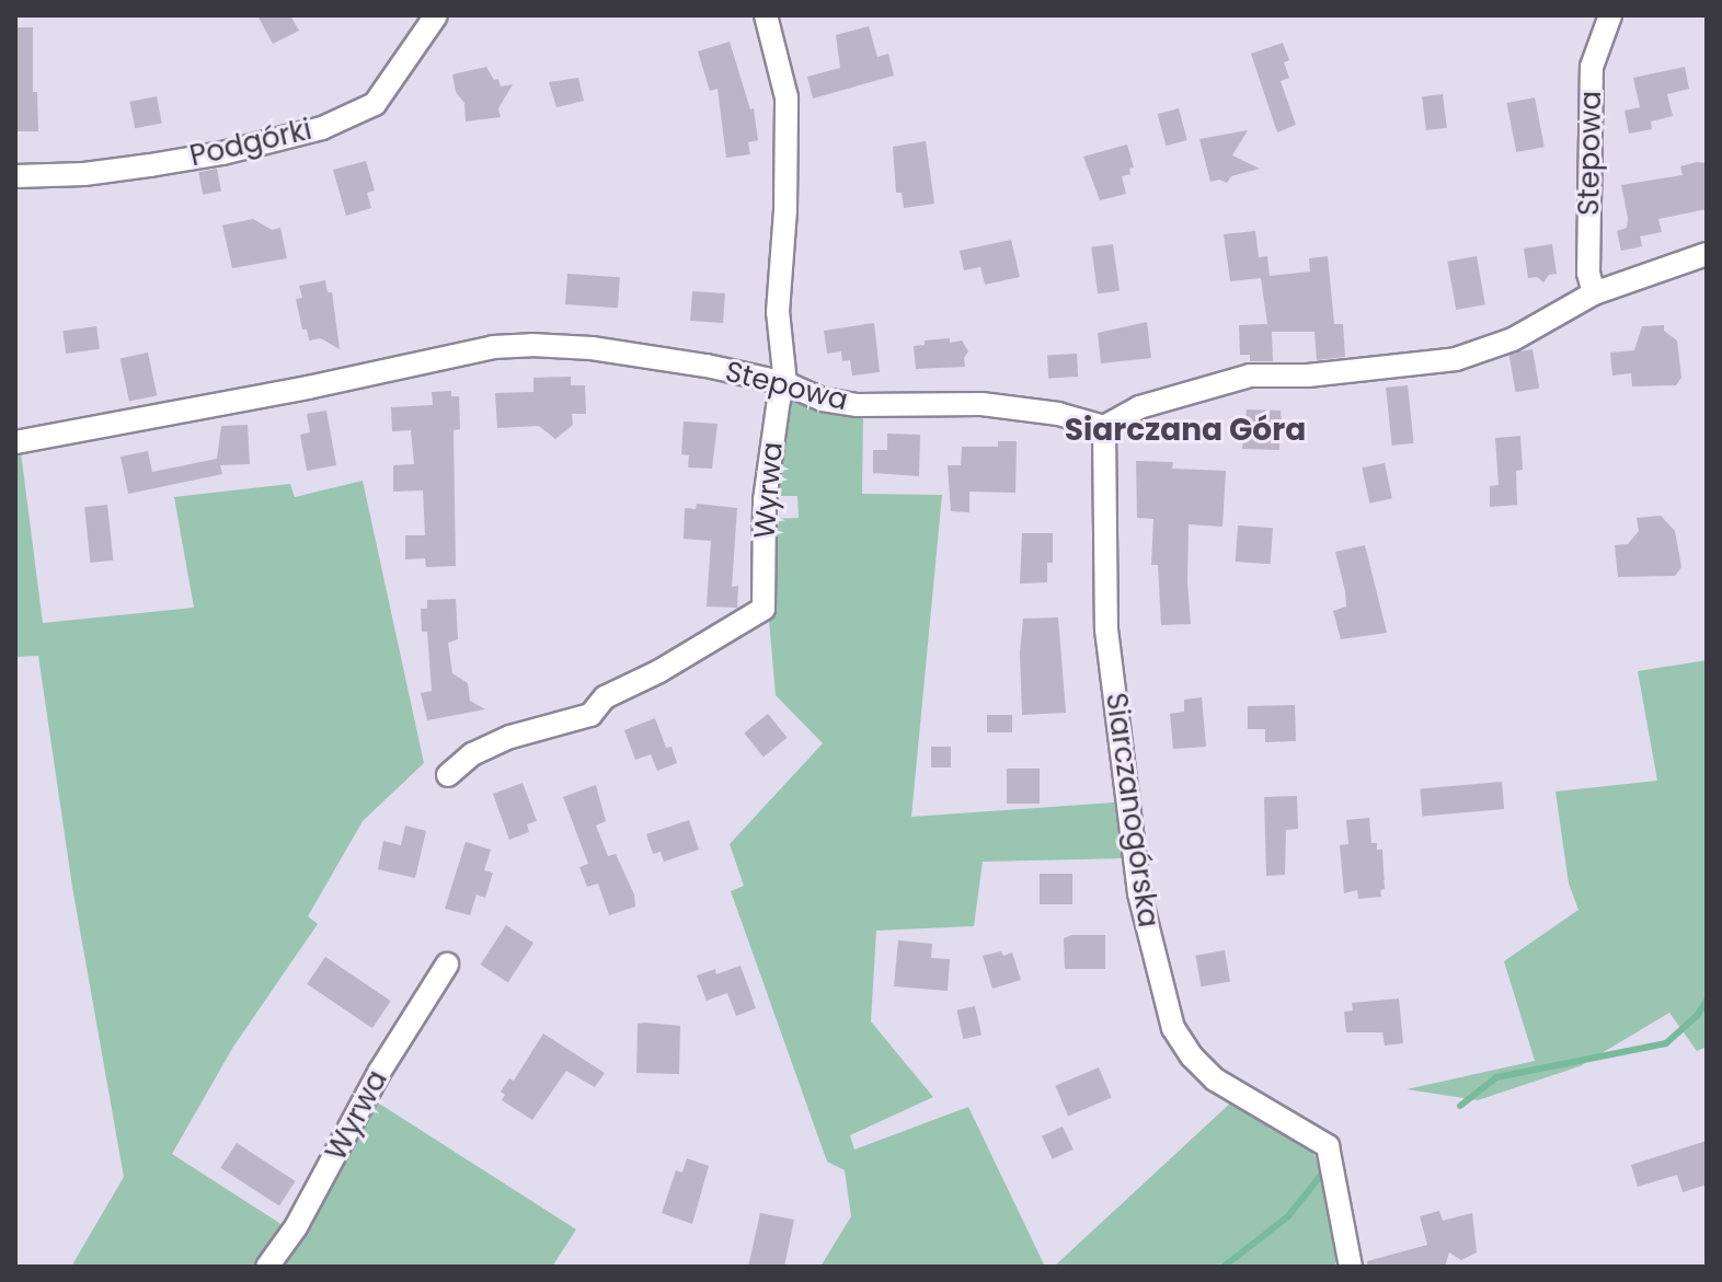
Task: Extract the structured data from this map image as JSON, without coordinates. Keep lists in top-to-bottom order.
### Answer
{
  "streets": {
    "street": [
      "Podgórki",
      "Stepowa",
      "Wyrwa",
      "Siarczanogórska"
    ]
  },
  "crossings": [
    ["Stepowa", "Wyrwa"],
    ["Stepowa", "Siarczanogórska"]
  ],
  "districts": ["Siarczana Góra"]
}
